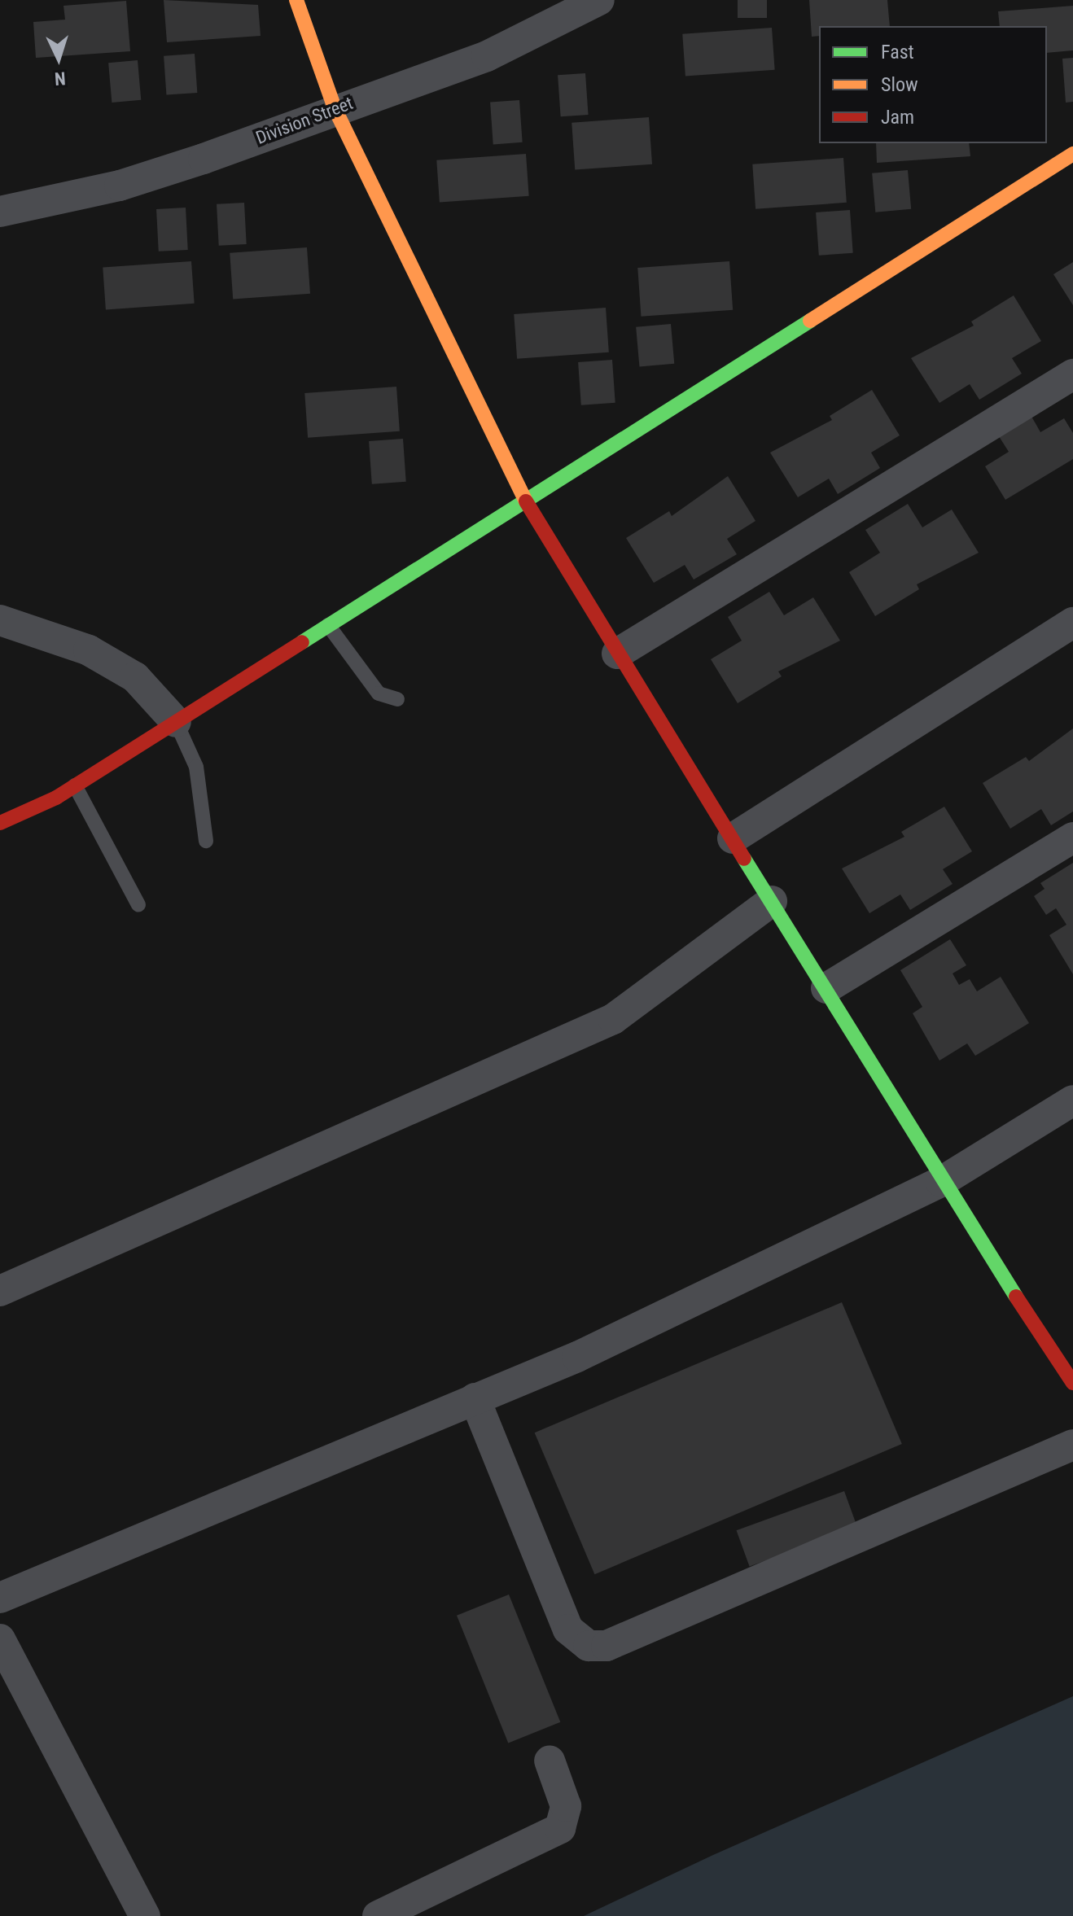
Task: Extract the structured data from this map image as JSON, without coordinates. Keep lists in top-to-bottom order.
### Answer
{
  "streets": {
    "street": ["Division Street"]
  },
  "legend": ["Fast", "Slow", "Jam"],
  "north": "bottom"
}
